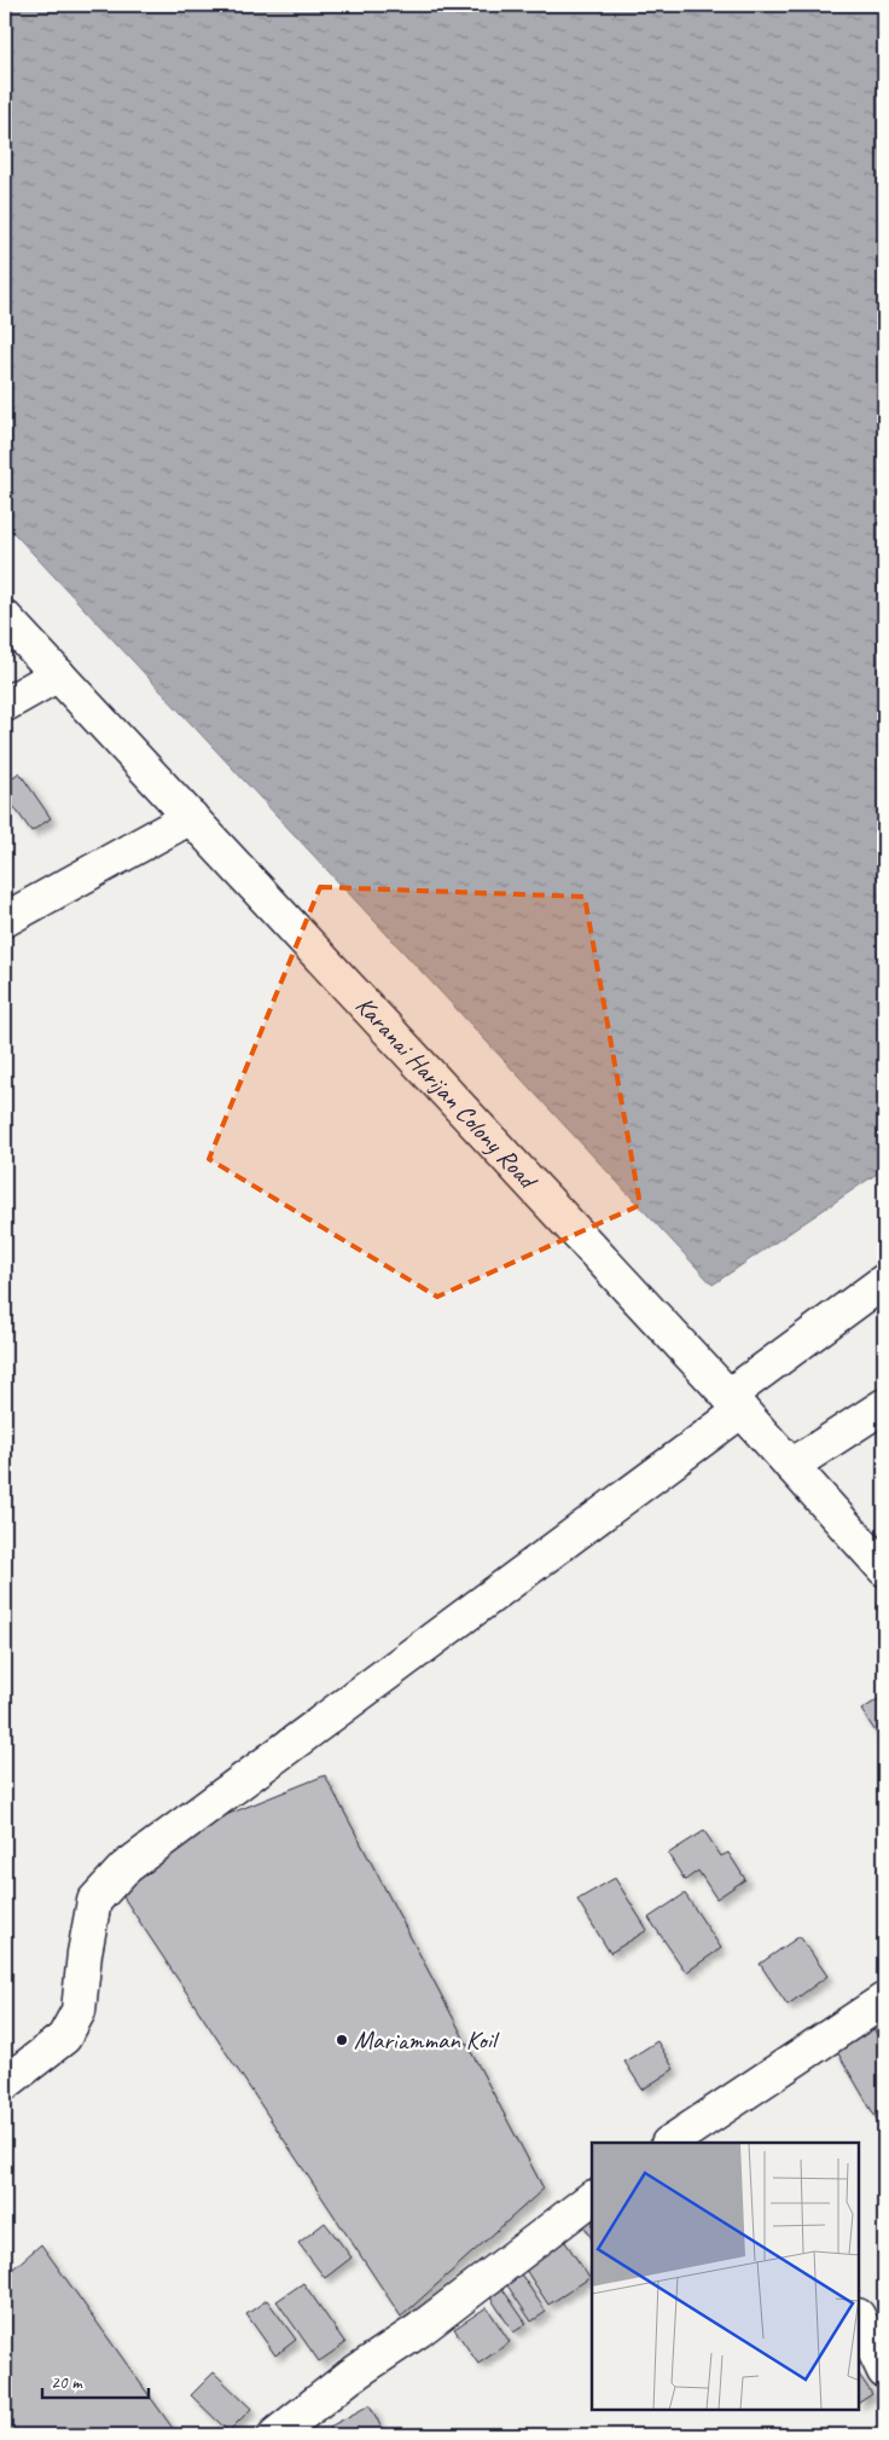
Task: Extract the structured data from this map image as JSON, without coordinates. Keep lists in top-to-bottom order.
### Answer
{
  "streets": {
    "street": ["Karanai Harijan Colony Road"]
  },
  "places": ["Mariamman Koil"],
  "scale_bar": "20 m"
}
